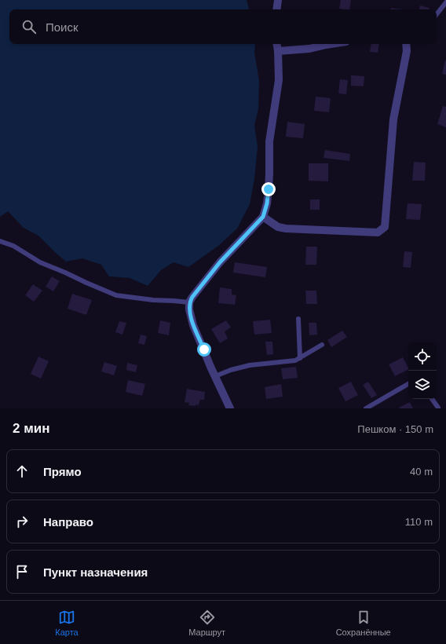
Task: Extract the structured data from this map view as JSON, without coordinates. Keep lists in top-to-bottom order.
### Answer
{
  "page": {
    "search": "Поиск",
    "heading": ["2 мин", "Пешком · 150 m"],
    "list": [
      ["Прямо", "40 m"],
      ["Направо", "110 m"],
      "Пункт назначения"
    ],
    "nav": ["Карта", "Маршрут", "Сохранённые"]
  }
}
